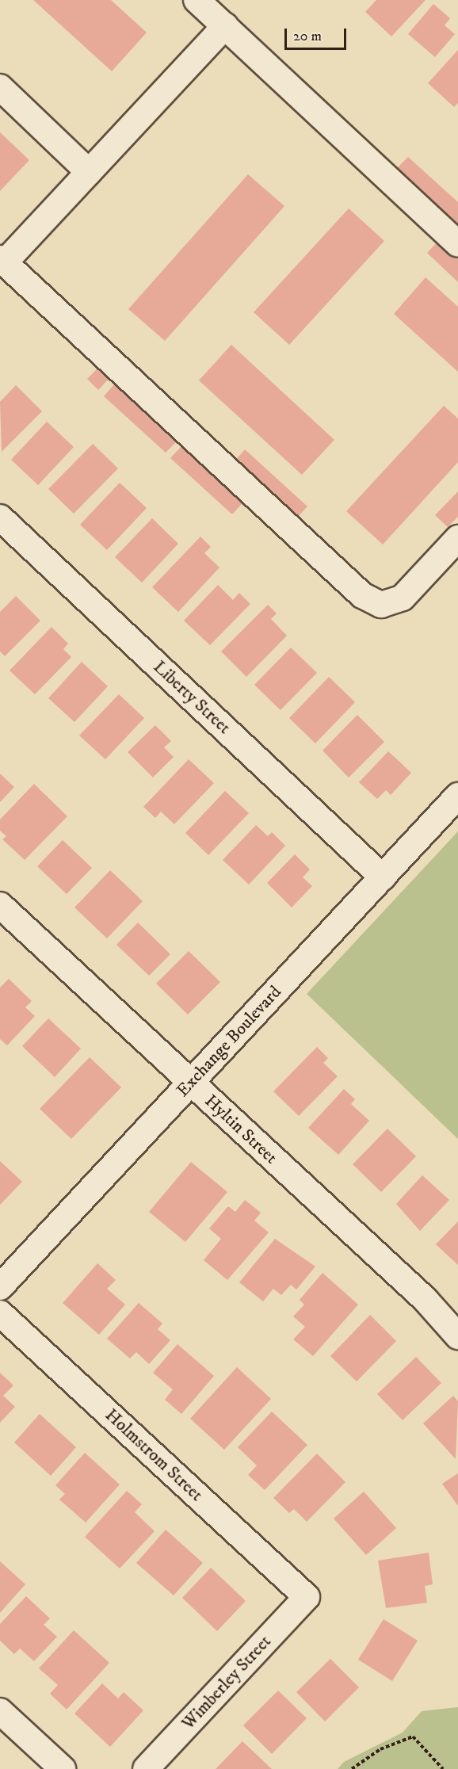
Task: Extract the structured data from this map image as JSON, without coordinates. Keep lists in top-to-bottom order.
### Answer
{
  "streets": {
    "street": [
      "Liberty Street",
      "Exchange Boulevard",
      "Hyltin Street",
      "Holmstrom Street",
      "Wimberley Street"
    ]
  },
  "crossings": [
    ["Liberty Street", "Exchange Boulevard"],
    ["Exchange Boulevard", "Hyltin Street"],
    ["Holmstrom Street", "Wimberley Street"]
  ],
  "scale_bar": "20 m"
}
